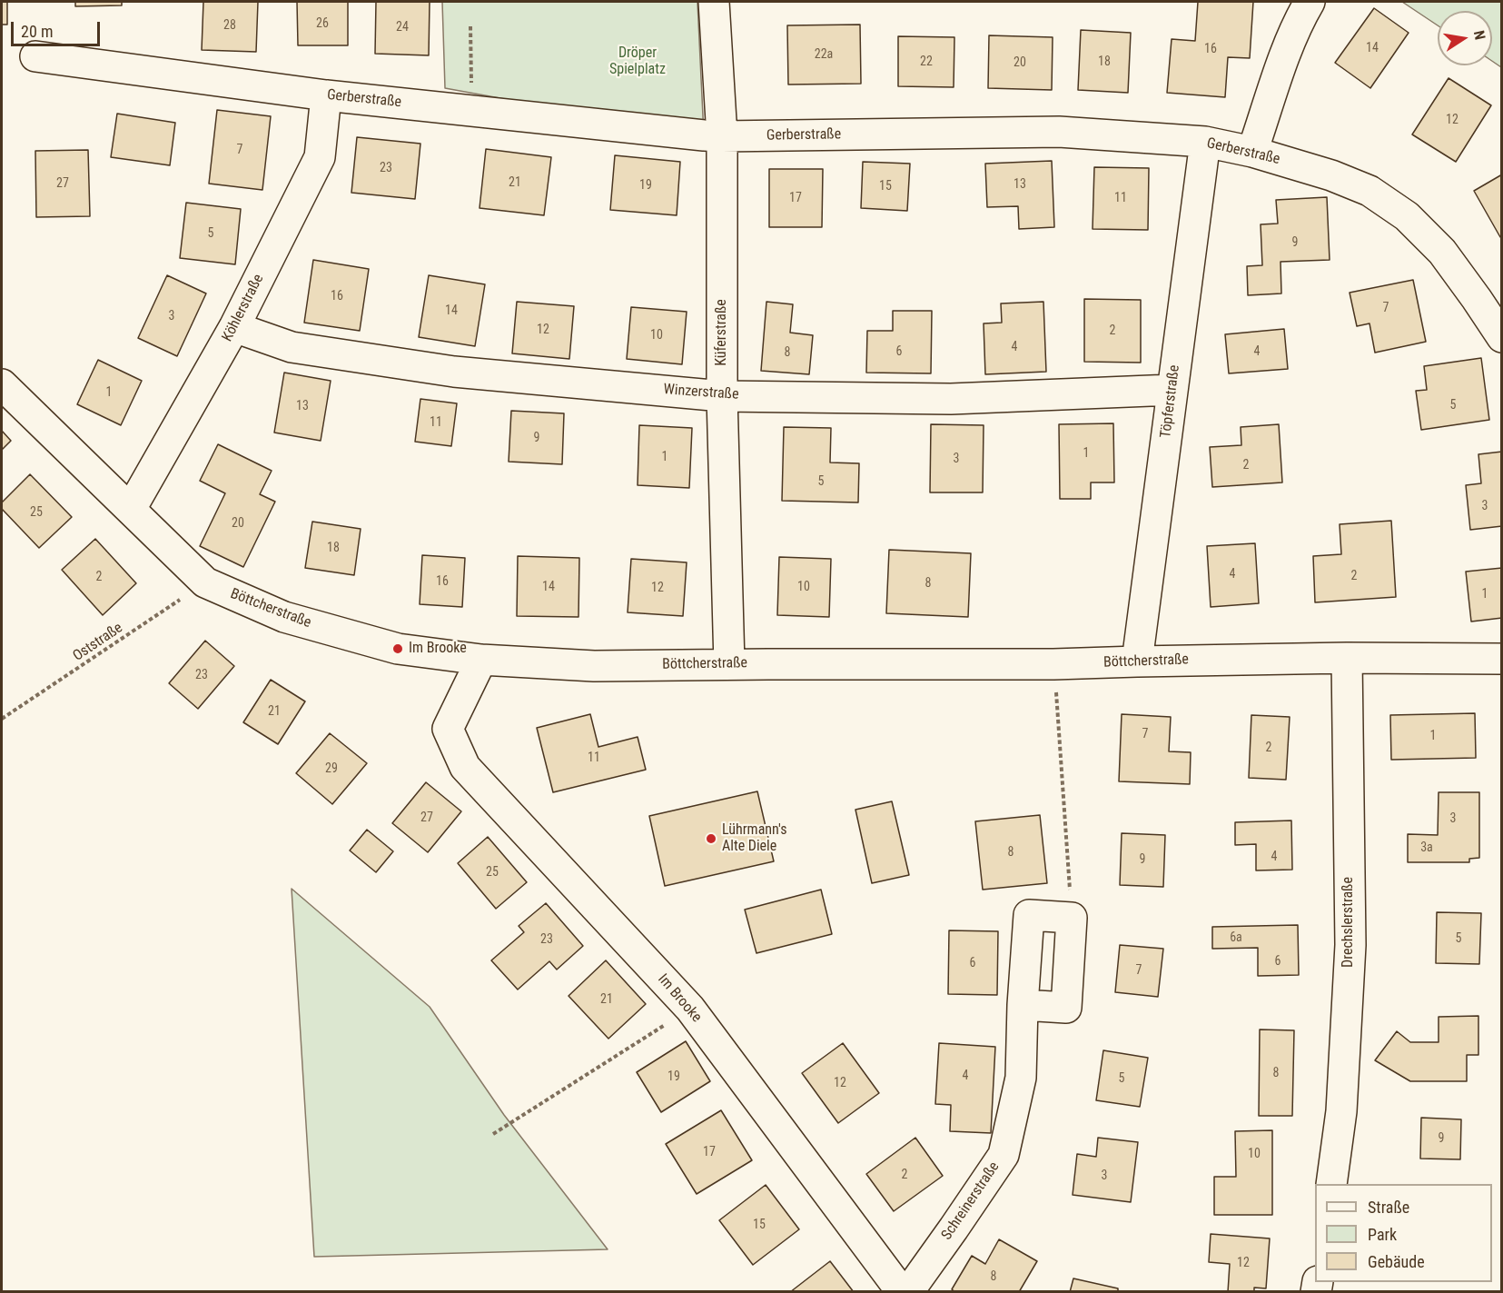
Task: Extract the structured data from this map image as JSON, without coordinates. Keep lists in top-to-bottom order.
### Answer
{
  "streets": {
    "street": [
      "Gerberstraße",
      "Köhlerstraße",
      "Küferstraße",
      "Winzerstraße",
      "Töpferstraße",
      "Böttcherstraße",
      "Drechslerstraße",
      "Im Brooke",
      "Schreinerstraße"
    ],
    "path": ["Oststraße"]
  },
  "crossings": [
    ["Gerberstraße", "Köhlerstraße"],
    ["Gerberstraße", "Küferstraße"],
    ["Gerberstraße", "Töpferstraße"],
    ["Köhlerstraße", "Winzerstraße"],
    ["Köhlerstraße", "Böttcherstraße"],
    ["Küferstraße", "Winzerstraße"],
    ["Küferstraße", "Böttcherstraße"],
    ["Winzerstraße", "Töpferstraße"],
    ["Töpferstraße", "Böttcherstraße"],
    ["Böttcherstraße", "Oststraße"],
    ["Böttcherstraße", "Drechslerstraße"],
    ["Böttcherstraße", "Im Brooke"]
  ],
  "parks": ["Dröper Spielplatz"],
  "places": ["Im Brooke", "Lührmann's Alte Diele"],
  "house_numbers": [
    "26",
    "28",
    "24",
    "14",
    "16",
    "22a",
    "22",
    "18",
    "20",
    "12",
    "7",
    "23",
    "21",
    "27",
    "13",
    "19",
    "15",
    "17",
    "11",
    "5",
    "9",
    "16",
    "7",
    "14",
    "3",
    "12",
    "2",
    "10",
    "4",
    "6",
    "4",
    "8",
    "1",
    "5",
    "13",
    "11",
    "9",
    "1",
    "1",
    "3",
    "2",
    "5",
    "3",
    "25",
    "20",
    "18",
    "4",
    "2",
    "2",
    "16",
    "8",
    "14",
    "10",
    "12",
    "1",
    "23",
    "21",
    "7",
    "1",
    "2",
    "11",
    "29",
    "27",
    "3",
    "3a",
    "8",
    "4",
    "9",
    "25",
    "6a",
    "5",
    "23",
    "6",
    "6",
    "7",
    "21",
    "8",
    "4",
    "19",
    "5",
    "12",
    "9",
    "17",
    "10",
    "2",
    "3",
    "15",
    "12",
    "8"
  ],
  "legend": ["Straße", "Park", "Gebäude"],
  "scale_bar": "20 m",
  "north": "right"
}
